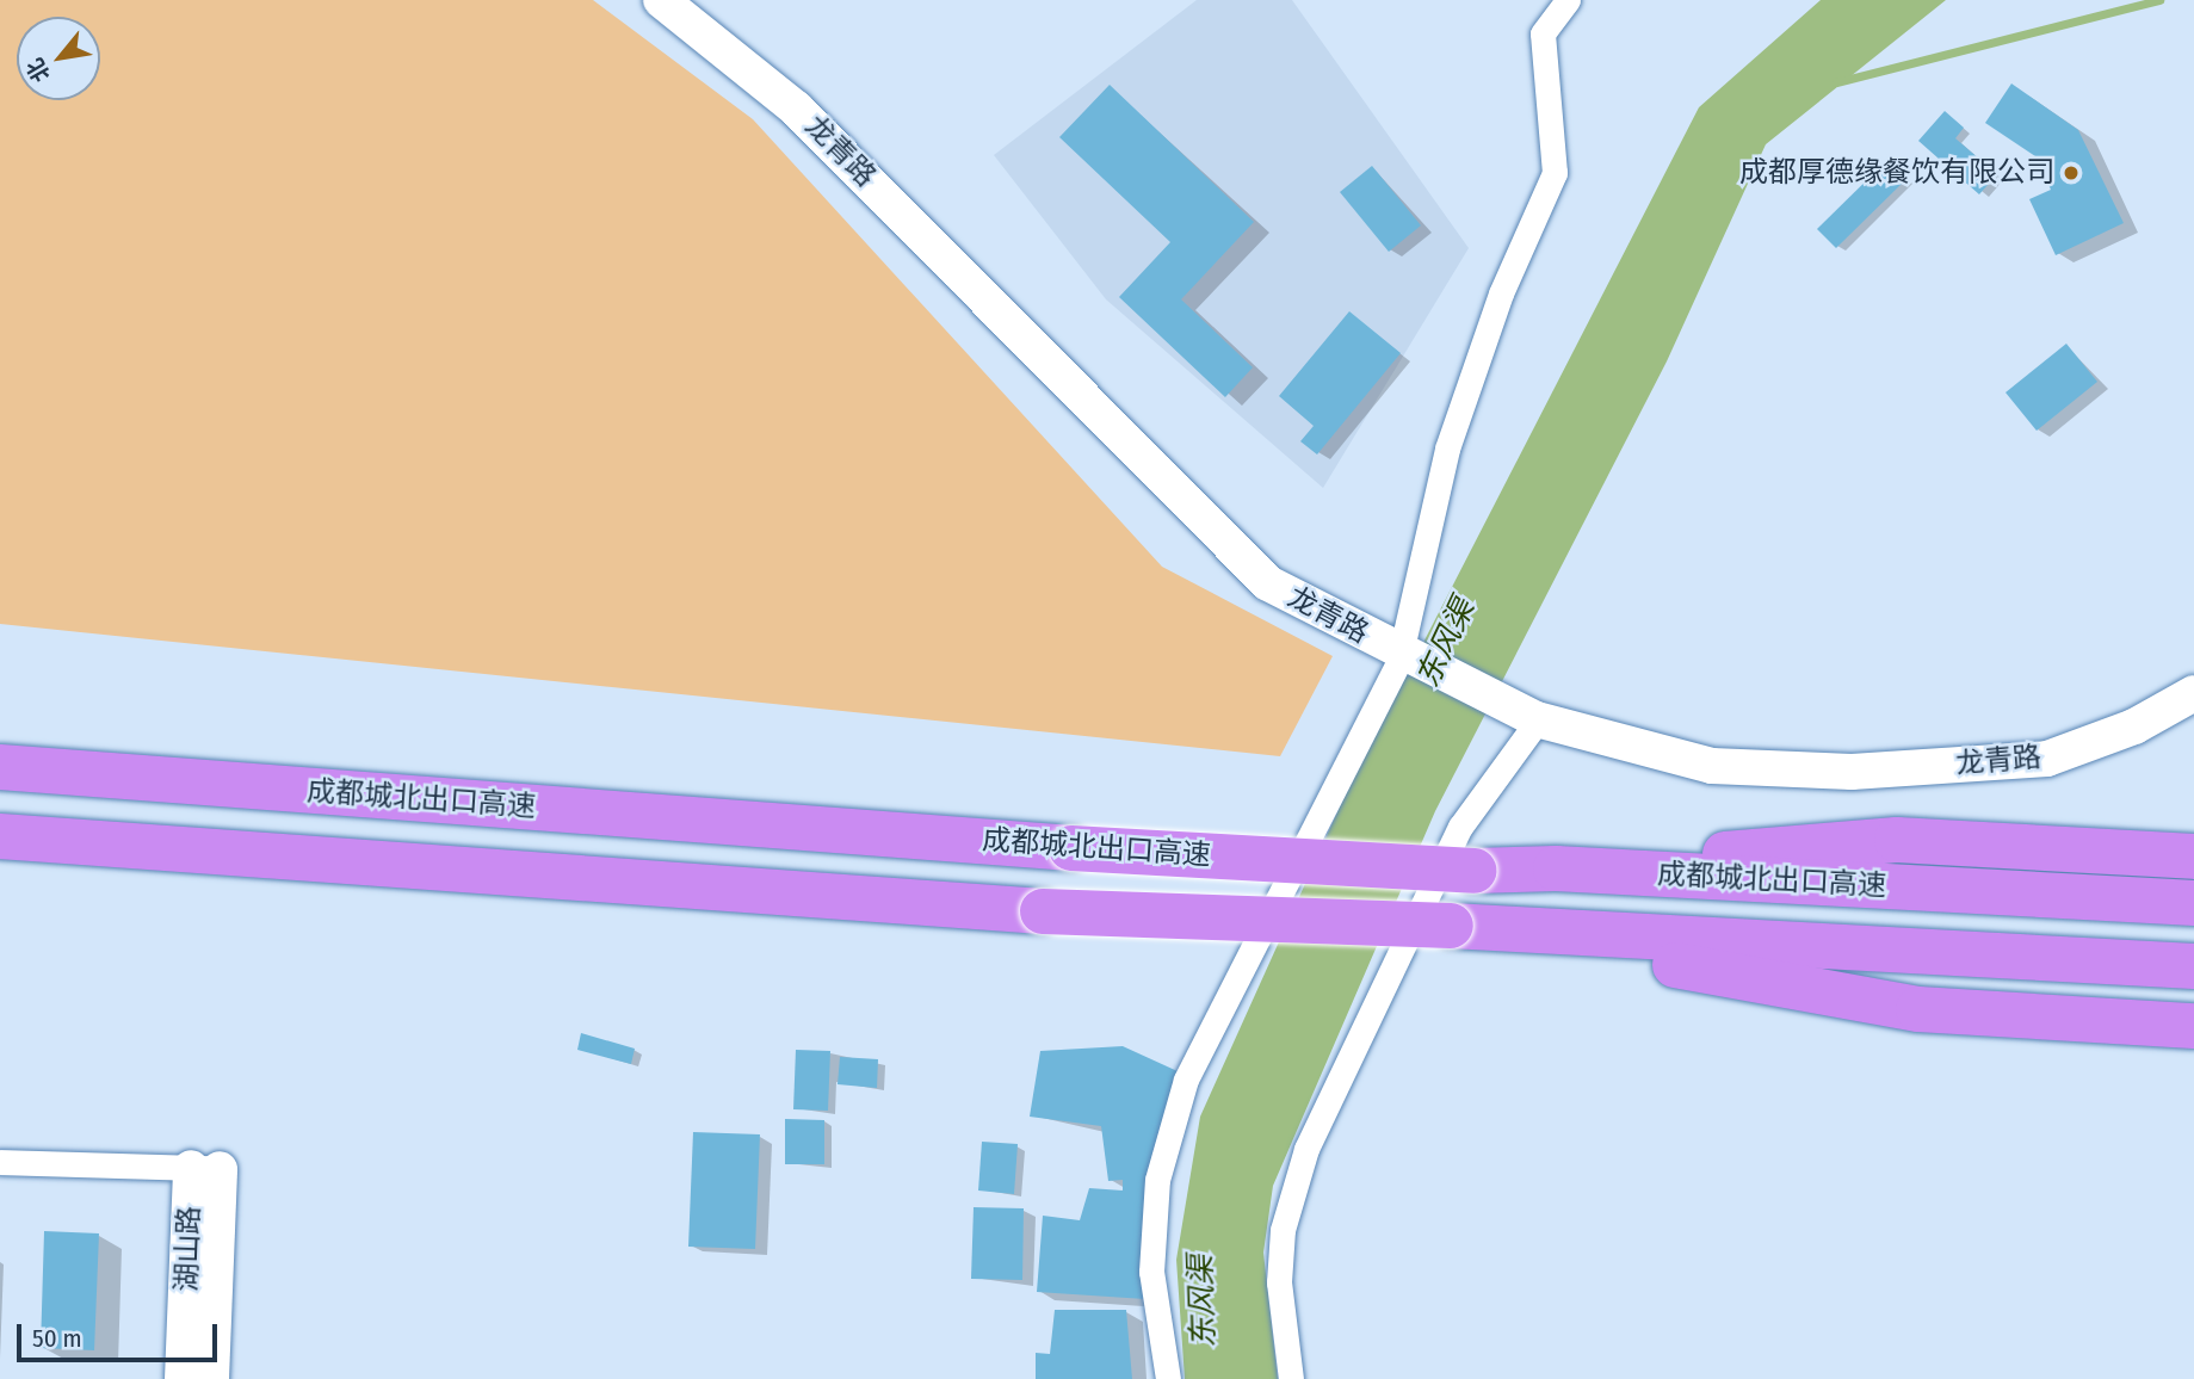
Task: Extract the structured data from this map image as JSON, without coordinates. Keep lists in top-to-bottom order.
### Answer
{
  "streets": {
    "highway": ["成都城北出口高速"],
    "street": ["龙青路", "湖山路"]
  },
  "water": ["东风渠"],
  "places": ["成都厚德缘餐饮有限公司"],
  "scale_bar": "50 m",
  "north": "bottom left"
}
